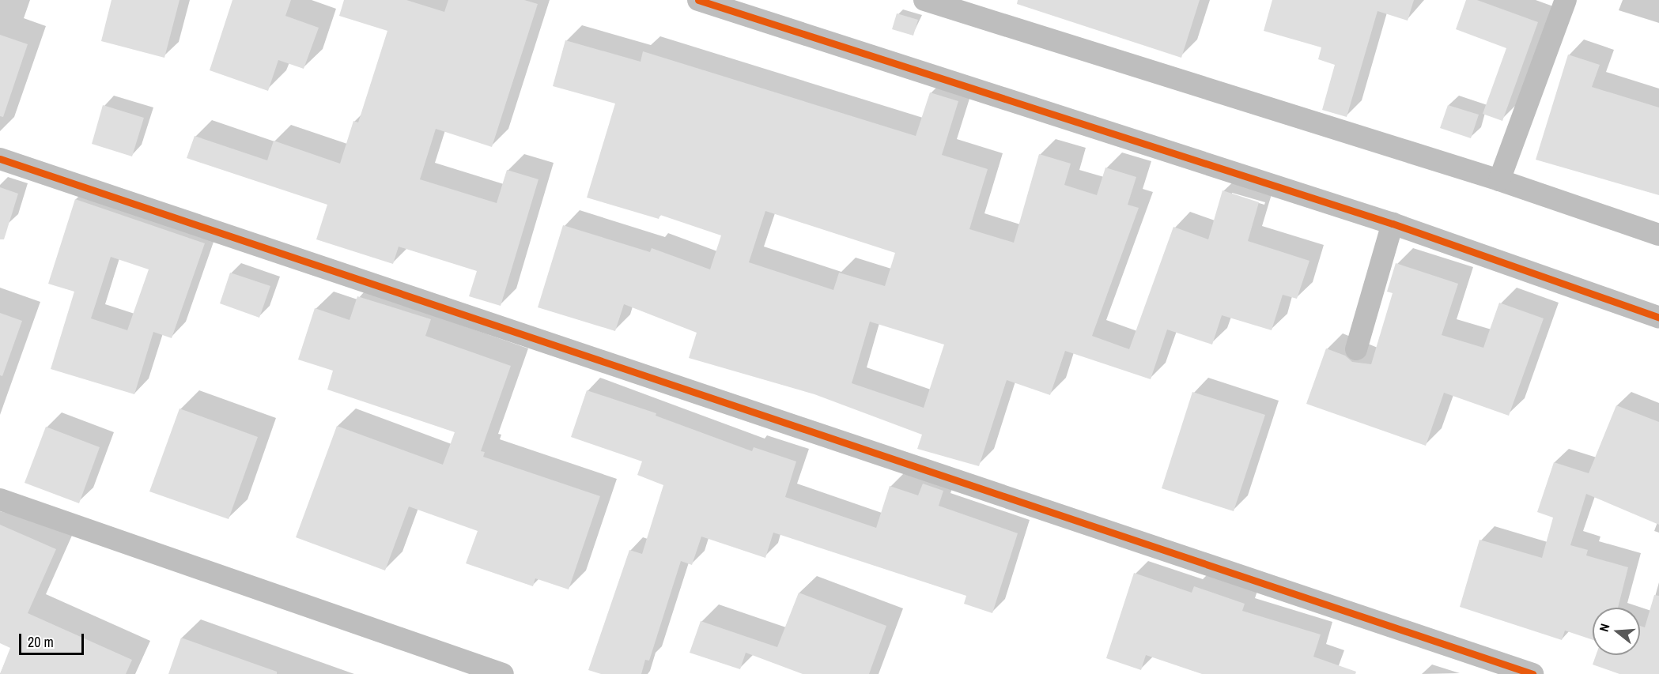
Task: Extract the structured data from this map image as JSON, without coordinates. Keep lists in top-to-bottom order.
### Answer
{
  "scale_bar": "20 m",
  "north": "left"
}
